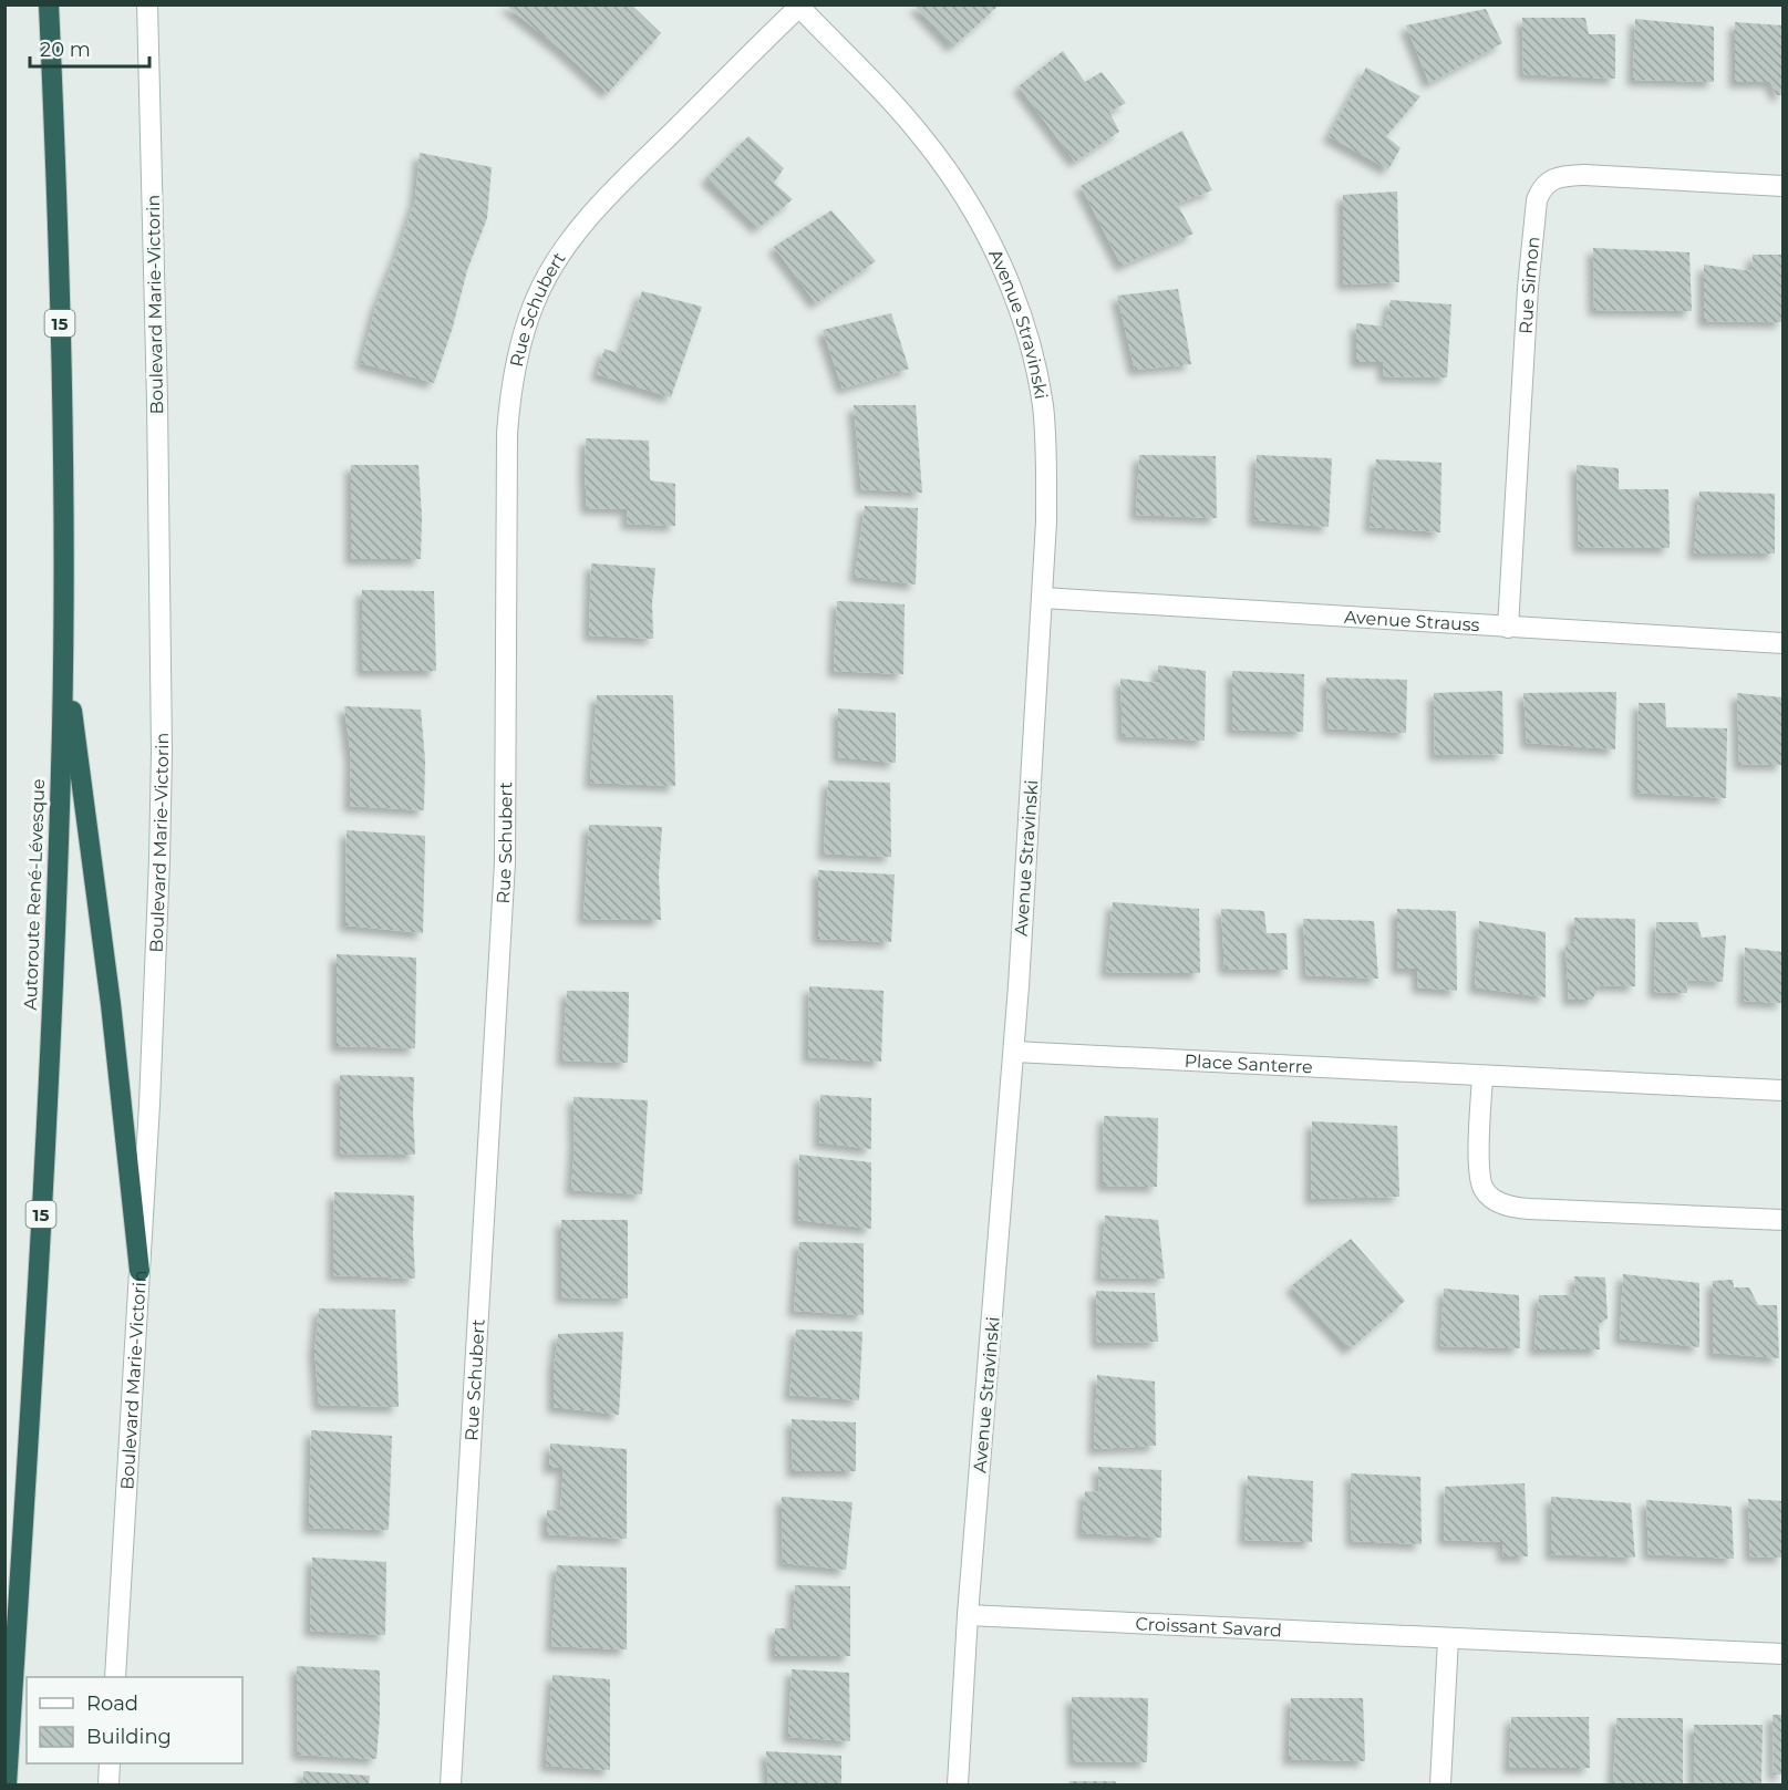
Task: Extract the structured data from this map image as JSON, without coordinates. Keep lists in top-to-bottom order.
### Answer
{
  "streets": {
    "highway": ["15", "Autoroute René-Lévesque"],
    "street": [
      "Rue Simon",
      "Boulevard Marie-Victorin",
      "Rue Schubert",
      "Avenue Stravinski",
      "Avenue Strauss",
      "Place Santerre",
      "Croissant Savard"
    ]
  },
  "crossings": [
    ["Rue Simon", "Avenue Strauss"],
    ["Rue Schubert", "Avenue Stravinski"],
    ["Avenue Stravinski", "Avenue Strauss"],
    ["Avenue Stravinski", "Place Santerre"],
    ["Avenue Stravinski", "Croissant Savard"]
  ],
  "legend": ["Road", "Building"],
  "scale_bar": "20 m"
}
